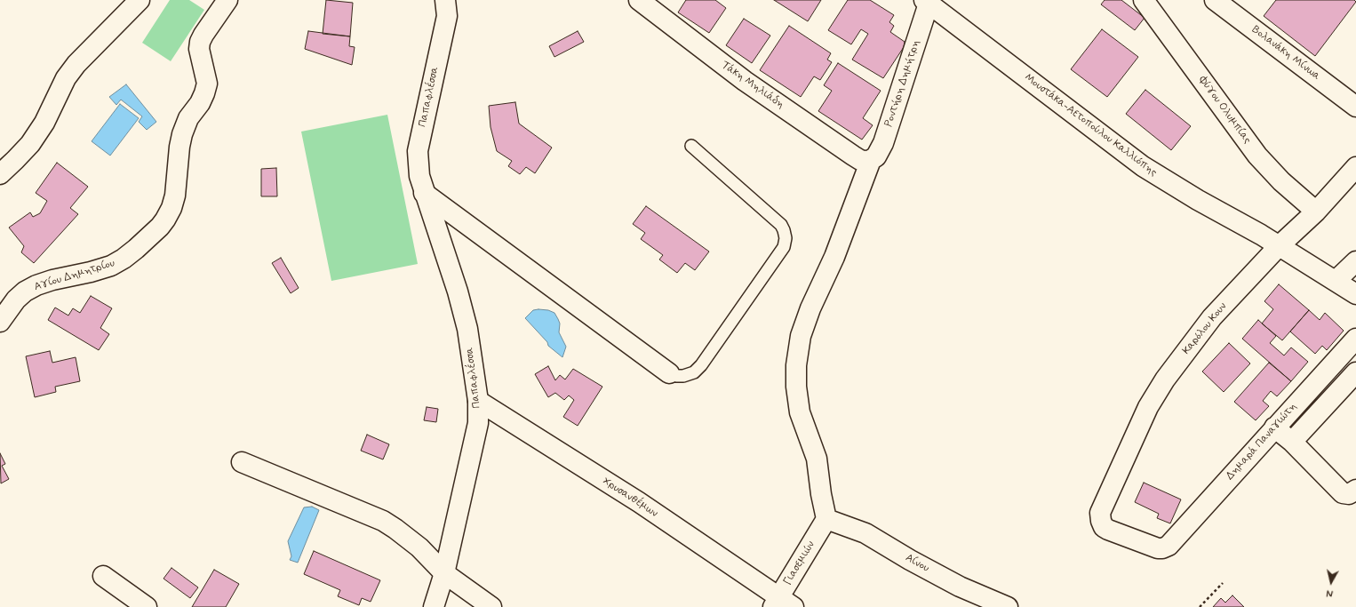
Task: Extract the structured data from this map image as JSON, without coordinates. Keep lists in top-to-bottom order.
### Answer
{
  "streets": {
    "street": [
      "Βολανάκη Μίνωα",
      "Ροντήρη Δημήτρη",
      "Τάκη Μηλιάδη",
      "Παπαφλέσσα",
      "Φύγου Ολυμπίας",
      "Μουστάκα-Αετοπούλου Καλλιόπης",
      "Αγίου Δημητρίου",
      "Καρόλου Κουν",
      "Δημαρά Παναγιώτη",
      "Χρυσανθέμων",
      "Γιασεμιών",
      "Αίνου"
    ]
  },
  "crossings": [
    ["Ροντήρη Δημήτρη", "Τάκη Μηλιάδη"],
    ["Ροντήρη Δημήτρη", "Μουστάκα-Αετοπούλου Καλλιόπης"],
    ["Ροντήρη Δημήτρη", "Γιασεμιών"],
    ["Ροντήρη Δημήτρη", "Αίνου"],
    ["Παπαφλέσσα", "Χρυσανθέμων"],
    ["Φύγου Ολυμπίας", "Καρόλου Κουν"],
    ["Μουστάκα-Αετοπούλου Καλλιόπης", "Καρόλου Κουν"],
    ["Καρόλου Κουν", "Δημαρά Παναγιώτη"],
    ["Χρυσανθέμων", "Γιασεμιών"],
    ["Γιασεμιών", "Αίνου"]
  ],
  "north": "bottom"
}
